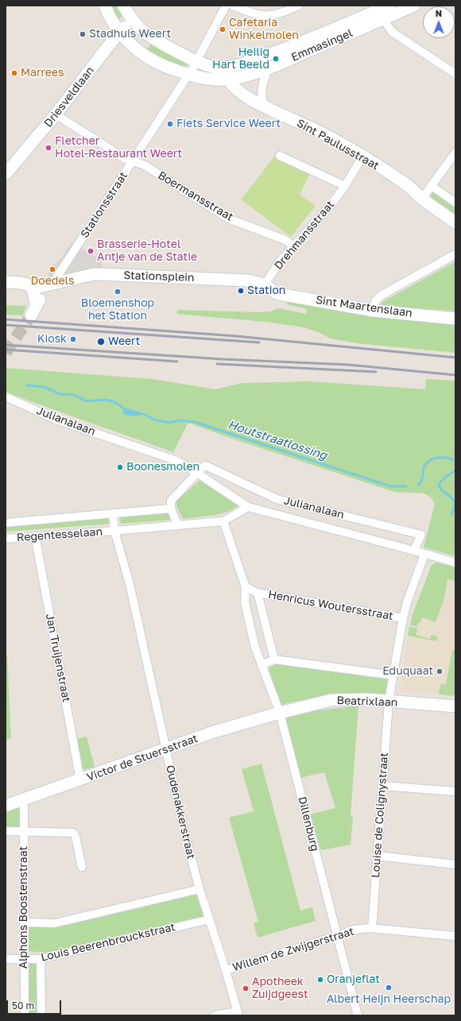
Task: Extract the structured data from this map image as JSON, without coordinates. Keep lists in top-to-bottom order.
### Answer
{
  "streets": {
    "street": [
      "Emmasingel",
      "Driesveldlaan",
      "Sint Paulusstraat",
      "Boermansstraat",
      "Stationsstraat",
      "Drehmansstraat",
      "Stationsplein",
      "Sint Maartenslaan",
      "Julianalaan",
      "Regentesselaan",
      "Henricus Woutersstraat",
      "Jan Truijenstraat",
      "Beatrixlaan",
      "Victor de Stuersstraat",
      "Oudenakkerstraat",
      "Louise de Colignystraat",
      "Dillenburg",
      "Alphons Boostenstraat",
      "Louis Beerenbrouckstraat",
      "Willem de Zwijgerstraat"
    ]
  },
  "crossings": [
    ["Emmasingel", "Sint Paulusstraat"],
    ["Driesveldlaan", "Boermansstraat"],
    ["Sint Paulusstraat", "Drehmansstraat"],
    ["Boermansstraat", "Stationsstraat"],
    ["Boermansstraat", "Drehmansstraat"],
    ["Stationsstraat", "Stationsplein"],
    ["Drehmansstraat", "Stationsplein"],
    ["Drehmansstraat", "Sint Maartenslaan"],
    ["Stationsplein", "Sint Maartenslaan"],
    ["Julianalaan", "Regentesselaan"],
    ["Julianalaan", "Louise de Colignystraat"],
    ["Regentesselaan", "Jan Truijenstraat"],
    ["Regentesselaan", "Oudenakkerstraat"],
    ["Henricus Woutersstraat", "Louise de Colignystraat"],
    ["Henricus Woutersstraat", "Dillenburg"],
    ["Jan Truijenstraat", "Victor de Stuersstraat"],
    ["Beatrixlaan", "Victor de Stuersstraat"],
    ["Beatrixlaan", "Louise de Colignystraat"],
    ["Beatrixlaan", "Dillenburg"],
    ["Victor de Stuersstraat", "Oudenakkerstraat"],
    ["Victor de Stuersstraat", "Dillenburg"],
    ["Victor de Stuersstraat", "Alphons Boostenstraat"],
    ["Oudenakkerstraat", "Louis Beerenbrouckstraat"],
    ["Oudenakkerstraat", "Willem de Zwijgerstraat"],
    ["Louise de Colignystraat", "Willem de Zwijgerstraat"],
    ["Dillenburg", "Willem de Zwijgerstraat"],
    ["Alphons Boostenstraat", "Louis Beerenbrouckstraat"]
  ],
  "water": ["Houtstraatlossing"],
  "places": [
    "Cafetaria Winkelmolen",
    "Stadhuis Weert",
    "Heilig Hart Beeld",
    "Marrees",
    "Fiets Service Weert",
    "Fletcher Hotel-Restaurant Weert",
    "Brasserie-Hotel Antje van de Statie",
    "Doedels",
    "Station",
    "Bloemenshop het Station",
    "Kiosk",
    "Weert",
    "Boonesmolen",
    "Eduquaat",
    "Oranjeflat",
    "Albert Heijn Heerschap",
    "Apotheek Zuijdgeest"
  ],
  "scale_bar": "50 m",
  "north": "top"
}
